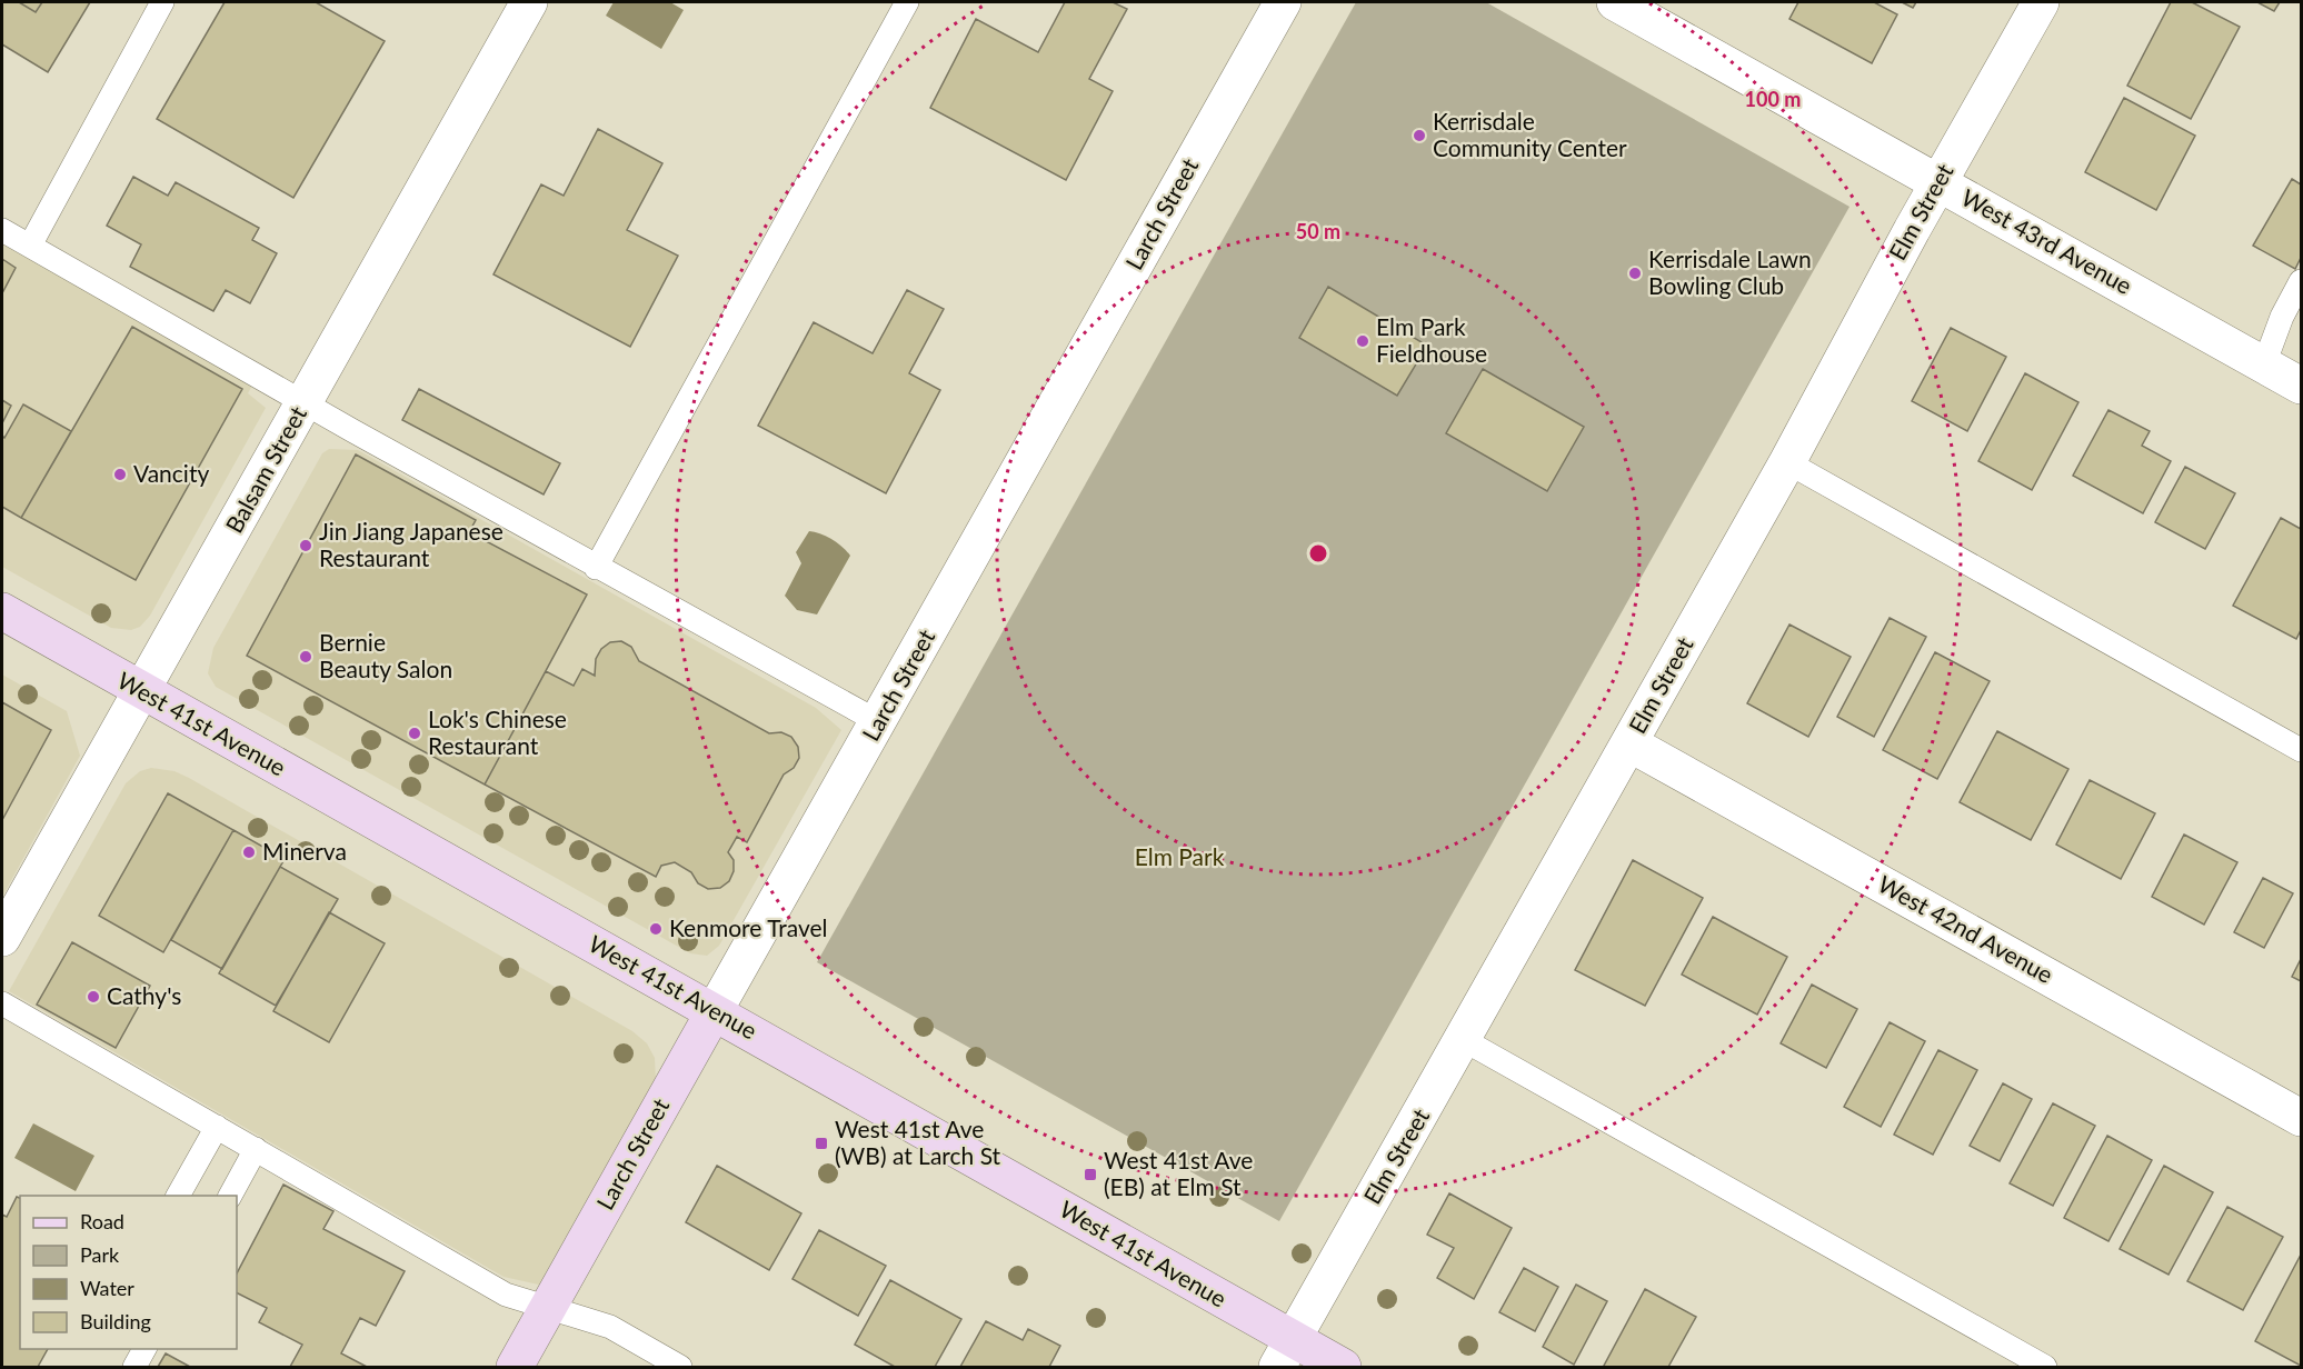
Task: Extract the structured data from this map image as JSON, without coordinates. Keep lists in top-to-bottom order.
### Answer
{
  "streets": {
    "main road": ["Larch Street", "West 41st Avenue"],
    "street": [
      "Elm Street",
      "West 43rd Avenue",
      "Balsam Street",
      "West 42nd Avenue"
    ]
  },
  "crossings": [
    ["Elm Street", "West 43rd Avenue"],
    ["Elm Street", "West 41st Avenue"],
    ["Elm Street", "West 42nd Avenue"],
    ["Larch Street", "West 41st Avenue"],
    ["Balsam Street", "West 41st Avenue"]
  ],
  "parks": ["Elm Park"],
  "places": {
    "other": [
      "Kerrisdale Community Center",
      "Kerrisdale Lawn Bowling Club",
      "Elm Park Fieldhouse",
      "Vancity",
      "Jin Jiang Japanese Restaurant",
      "Bernie Beauty Salon",
      "Lok's Chinese Restaurant",
      "Minerva",
      "Kenmore Travel",
      "Cathy's"
    ],
    "transit": ["West 41st Ave (WB) at Larch St", "West 41st Ave (EB) at Elm St"]
  },
  "legend": [
    "Road",
    "Park",
    "Water",
    "Building"
  ],
  "rings": ["100 m", "50 m"]
}
